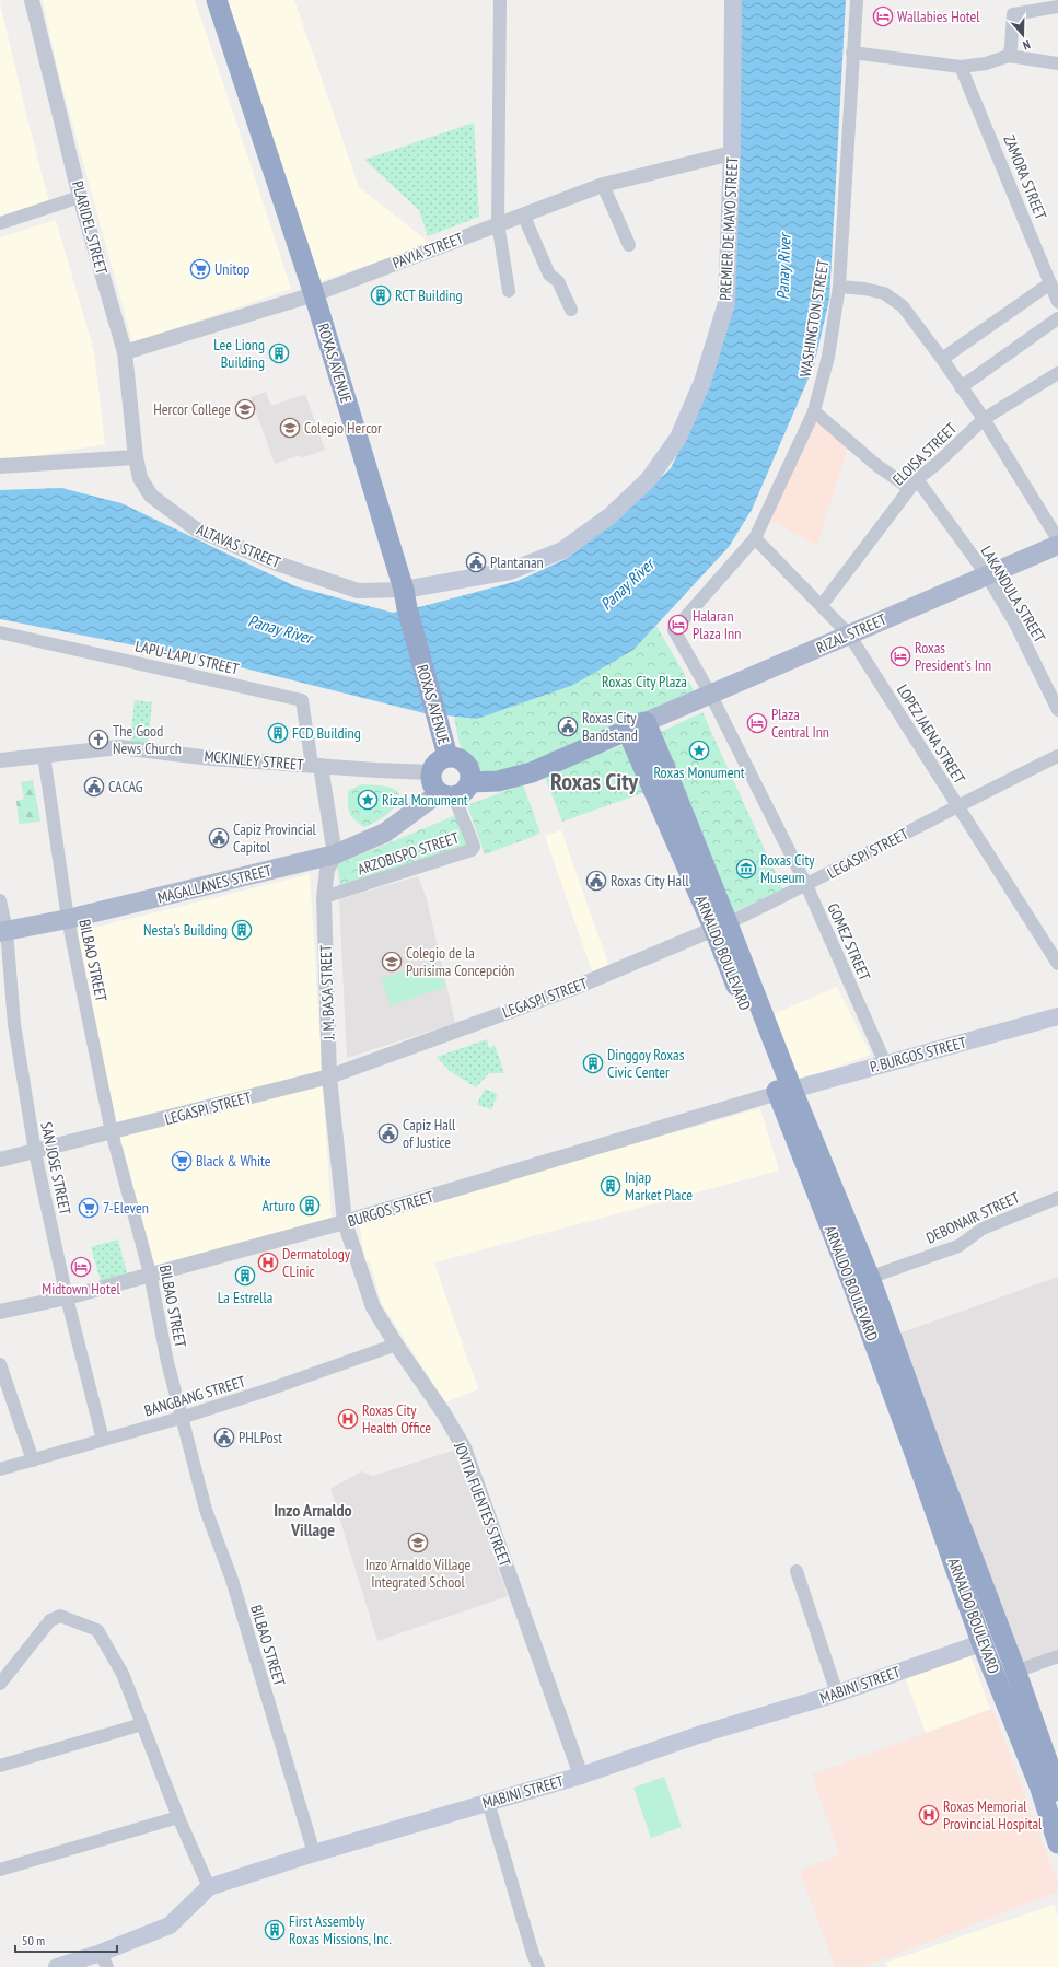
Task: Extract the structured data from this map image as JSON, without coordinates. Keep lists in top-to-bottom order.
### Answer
{
  "streets": {
    "highway": ["ROXAS AVENUE", "ARNALDO BOULEVARD"],
    "main road": [
      "PREMIER DE MAYO STREET",
      "RIZAL STREET",
      "MAGALLANES STREET",
      "P. BURGOS STREET",
      "MABINI STREET"
    ],
    "street": [
      "ZAMORA STREET",
      "PLARIDEL STREET",
      "PAVIA STREET",
      "WASHINGTON STREET",
      "ELOISA STREET",
      "ALTAVAS STREET",
      "LAKANDULA STREET",
      "LAPU-LAPU STREET",
      "LOPEZ JAENA STREET",
      "MCKINLEY STREET",
      "ARZOBISPO STREET",
      "LEGASPI STREET",
      "GOMEZ STREET",
      "BILBAO STREET",
      "J. M. BASA STREET",
      "SAN JOSE STREET",
      "BURGOS STREET",
      "DEBONAIR STREET",
      "BANGBANG STREET",
      "JOVITA FUENTES STREET"
    ]
  },
  "crossings": [
    ["PLARIDEL STREET", "PAVIA STREET"],
    ["PLARIDEL STREET", "ALTAVAS STREET"],
    ["PREMIER DE MAYO STREET", "PAVIA STREET"],
    ["PREMIER DE MAYO STREET", "ROXAS AVENUE"],
    ["PREMIER DE MAYO STREET", "ALTAVAS STREET"],
    ["PAVIA STREET", "ROXAS AVENUE"],
    ["WASHINGTON STREET", "LAKANDULA STREET"],
    ["WASHINGTON STREET", "RIZAL STREET"],
    ["WASHINGTON STREET", "LOPEZ JAENA STREET"],
    ["WASHINGTON STREET", "GOMEZ STREET"],
    ["ROXAS AVENUE", "ALTAVAS STREET"],
    ["ROXAS AVENUE", "MCKINLEY STREET"],
    ["ROXAS AVENUE", "ARZOBISPO STREET"],
    ["ROXAS AVENUE", "MAGALLANES STREET"],
    ["ELOISA STREET", "LAKANDULA STREET"],
    ["ELOISA STREET", "LOPEZ JAENA STREET"],
    ["LAKANDULA STREET", "RIZAL STREET"],
    ["RIZAL STREET", "LOPEZ JAENA STREET"],
    ["RIZAL STREET", "GOMEZ STREET"],
    ["RIZAL STREET", "ARNALDO BOULEVARD"],
    ["LAPU-LAPU STREET", "MCKINLEY STREET"],
    ["LOPEZ JAENA STREET", "LEGASPI STREET"],
    ["MCKINLEY STREET", "ARZOBISPO STREET"],
    ["MCKINLEY STREET", "MAGALLANES STREET"],
    ["MCKINLEY STREET", "BILBAO STREET"],
    ["ARZOBISPO STREET", "MAGALLANES STREET"],
    ["ARZOBISPO STREET", "J. M. BASA STREET"],
    ["LEGASPI STREET", "GOMEZ STREET"],
    ["LEGASPI STREET", "ARNALDO BOULEVARD"],
    ["LEGASPI STREET", "BILBAO STREET"],
    ["LEGASPI STREET", "J. M. BASA STREET"],
    ["LEGASPI STREET", "SAN JOSE STREET"],
    ["MAGALLANES STREET", "BILBAO STREET"],
    ["MAGALLANES STREET", "J. M. BASA STREET"],
    ["MAGALLANES STREET", "SAN JOSE STREET"],
    ["GOMEZ STREET", "P. BURGOS STREET"],
    ["ARNALDO BOULEVARD", "P. BURGOS STREET"],
    ["ARNALDO BOULEVARD", "BURGOS STREET"],
    ["ARNALDO BOULEVARD", "DEBONAIR STREET"],
    ["ARNALDO BOULEVARD", "MABINI STREET"],
    ["BILBAO STREET", "BURGOS STREET"],
    ["BILBAO STREET", "BANGBANG STREET"],
    ["BILBAO STREET", "MABINI STREET"],
    ["J. M. BASA STREET", "BURGOS STREET"],
    ["J. M. BASA STREET", "JOVITA FUENTES STREET"],
    ["P. BURGOS STREET", "BURGOS STREET"],
    ["SAN JOSE STREET", "BURGOS STREET"],
    ["SAN JOSE STREET", "BANGBANG STREET"],
    ["BURGOS STREET", "JOVITA FUENTES STREET"],
    ["BANGBANG STREET", "JOVITA FUENTES STREET"],
    ["JOVITA FUENTES STREET", "MABINI STREET"]
  ],
  "districts": ["Roxas City", "Inzo Arnaldo Village"],
  "water": ["Panay River"],
  "parks": ["Roxas City Plaza"],
  "places": {
    "hotel": [
      "Wallabies Hotel",
      "Halaran Plaza Inn",
      "Roxas President's Inn",
      "Plaza Central Inn",
      "Midtown Hotel"
    ],
    "supermarket": ["Unitop", "Black & White", "7-Eleven"],
    "building": [
      "RCT Building",
      "Lee Liong Building",
      "FCD Building",
      "Nesta's Building",
      "Dinggoy Roxas Civic Center",
      "Injap Market Place",
      "Arturo",
      "La Estrella",
      "First Assembly Roxas Missions, Inc."
    ],
    "school or university": [
      "Hercor College",
      "Colegio Hercor",
      "Colegio de la Purisima Concepción",
      "Inzo Arnaldo Village Integrated School"
    ],
    "public building": [
      "Plantanan",
      "Roxas City Bandstand",
      "CACAG",
      "Capiz Provincial Capitol",
      "Roxas City Hall",
      "Capiz Hall of Justice",
      "PHLPost"
    ],
    "church": ["The Good News Church"],
    "place": ["Roxas Monument", "Rizal Monument"],
    "museum": ["Roxas City Museum"],
    "hospital": ["Dermatology CLinic", "Roxas City Health Office", "Roxas Memorial Provincial Hospital"]
  },
  "scale_bar": "50 m",
  "north": "bottom"
}
